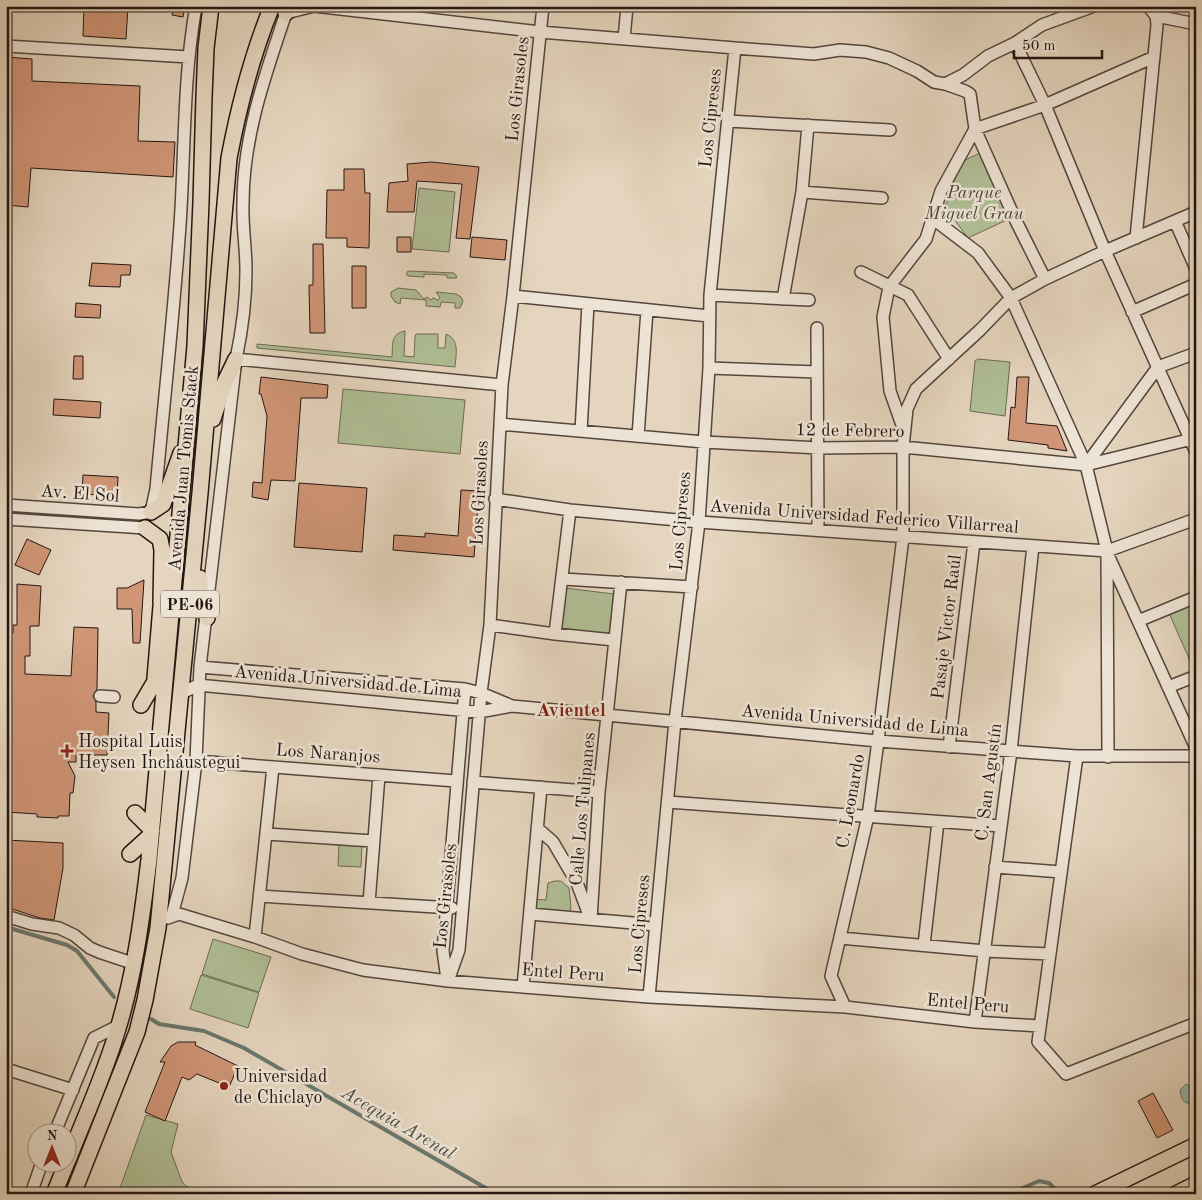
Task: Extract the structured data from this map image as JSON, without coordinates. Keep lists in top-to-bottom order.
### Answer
{
  "streets": {
    "main road": ["Avenida Juan Tomis Stack", "PE-06"],
    "street": [
      "Los Girasoles",
      "Los Cipreses",
      "12 de Febrero",
      "Av. El Sol",
      "Avenida Universidad Federico Villarreal",
      "Pasaje Victor Raúl",
      "Avenida Universidad de Lima",
      "Los Naranjos",
      "C. San Agustín",
      "C. Leonardo",
      "Calle Los Tulipanes",
      "Entel Peru"
    ]
  },
  "crossings": [
    ["Los Girasoles", "12 de Febrero"],
    ["Los Girasoles", "Avenida Universidad Federico Villarreal"],
    ["Los Girasoles", "Avenida Universidad de Lima"],
    ["Los Girasoles", "Entel Peru"],
    ["Los Cipreses", "12 de Febrero"],
    ["Los Cipreses", "Avenida Universidad Federico Villarreal"],
    ["Los Cipreses", "Avenida Universidad de Lima"],
    ["Los Cipreses", "Entel Peru"],
    ["12 de Febrero", "C. Leonardo"],
    ["Avenida Juan Tomis Stack", "Av. El Sol"],
    ["Avenida Universidad Federico Villarreal", "Pasaje Victor Raúl"],
    ["Avenida Universidad Federico Villarreal", "C. San Agustín"],
    ["Avenida Universidad Federico Villarreal", "C. Leonardo"],
    ["Pasaje Victor Raúl", "Avenida Universidad de Lima"],
    ["Avenida Universidad de Lima", "C. San Agustín"],
    ["Avenida Universidad de Lima", "C. Leonardo"],
    ["Avenida Universidad de Lima", "Calle Los Tulipanes"],
    ["C. San Agustín", "Entel Peru"],
    ["C. Leonardo", "Entel Peru"]
  ],
  "districts": ["Avientel"],
  "water": ["Acequia Arenal"],
  "parks": ["Parque Miguel Grau"],
  "places": {
    "health": ["Hospital Luis Heysen Incháustegui"],
    "other": ["Universidad de Chiclayo"]
  },
  "scale_bar": "50 m",
  "north": "top"
}
